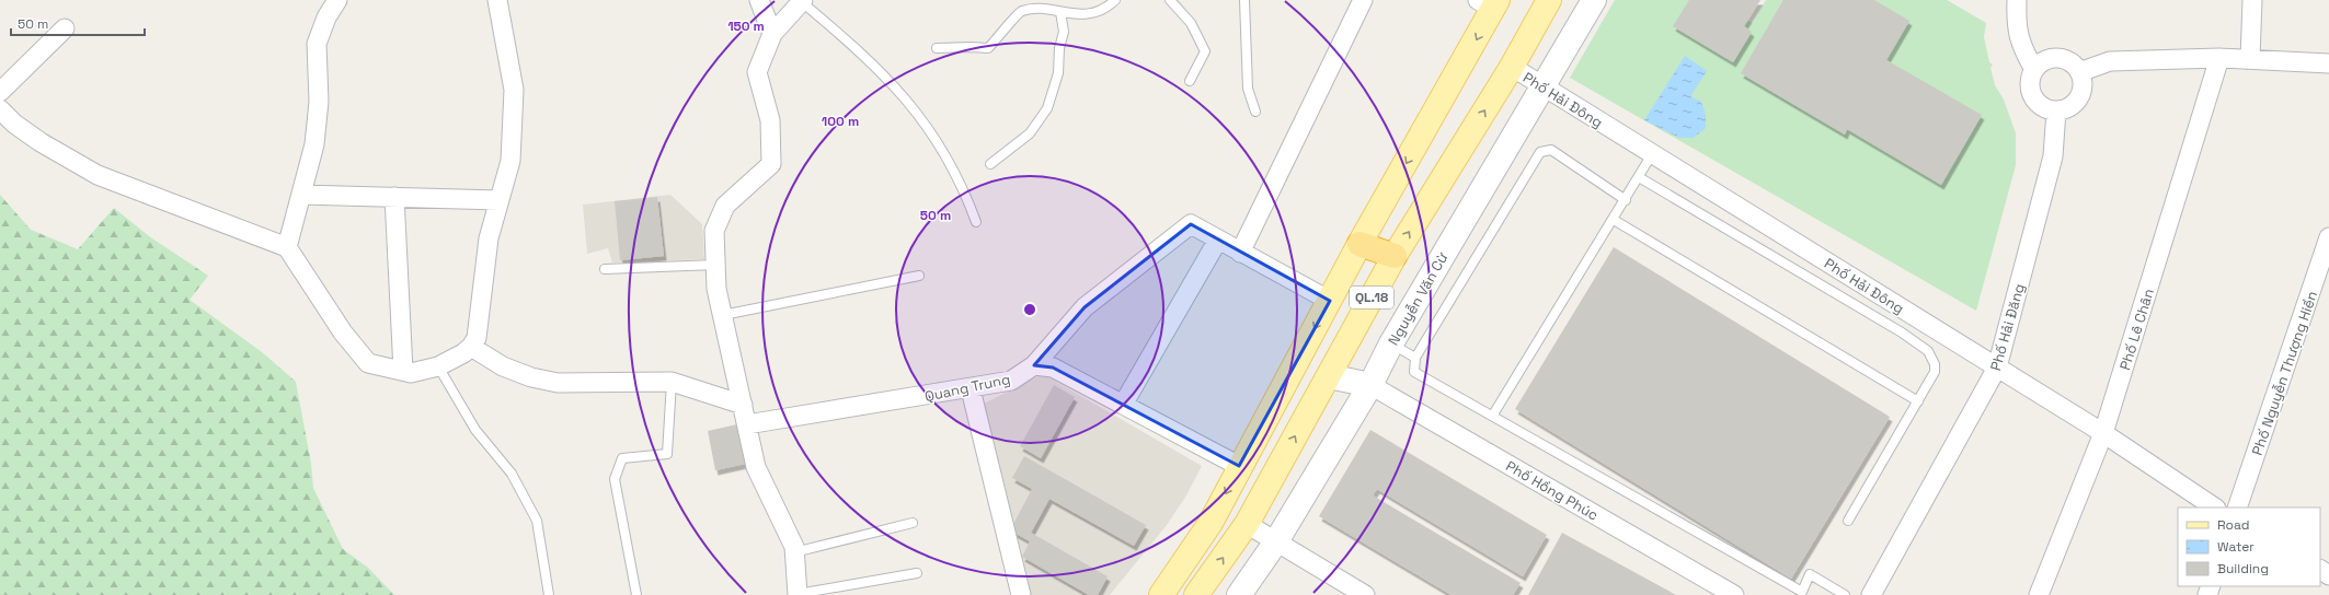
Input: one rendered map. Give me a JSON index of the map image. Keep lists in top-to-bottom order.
{
  "streets": {
    "main road": ["QL.18"],
    "street": [
      "Phố Hải Đông",
      "Nguyễn Văn Cừ",
      "Phố Hải Đăng",
      "Phố Lê Chân",
      "Phố Nguyễn Thượng Hiền",
      "Quang Trung",
      "Phố Hồng Phúc"
    ]
  },
  "crossings": [
    ["Phố Hải Đông", "QL.18"],
    ["Phố Hải Đông", "Nguyễn Văn Cừ"],
    ["Phố Hải Đông", "Phố Hải Đăng"],
    ["Phố Hải Đông", "Phố Lê Chân"],
    ["Nguyễn Văn Cừ", "Phố Hồng Phúc"]
  ],
  "legend": ["Road", "Water", "Building"],
  "scale_bar": "50 m",
  "rings": ["150 m", "100 m", "50 m"]
}
